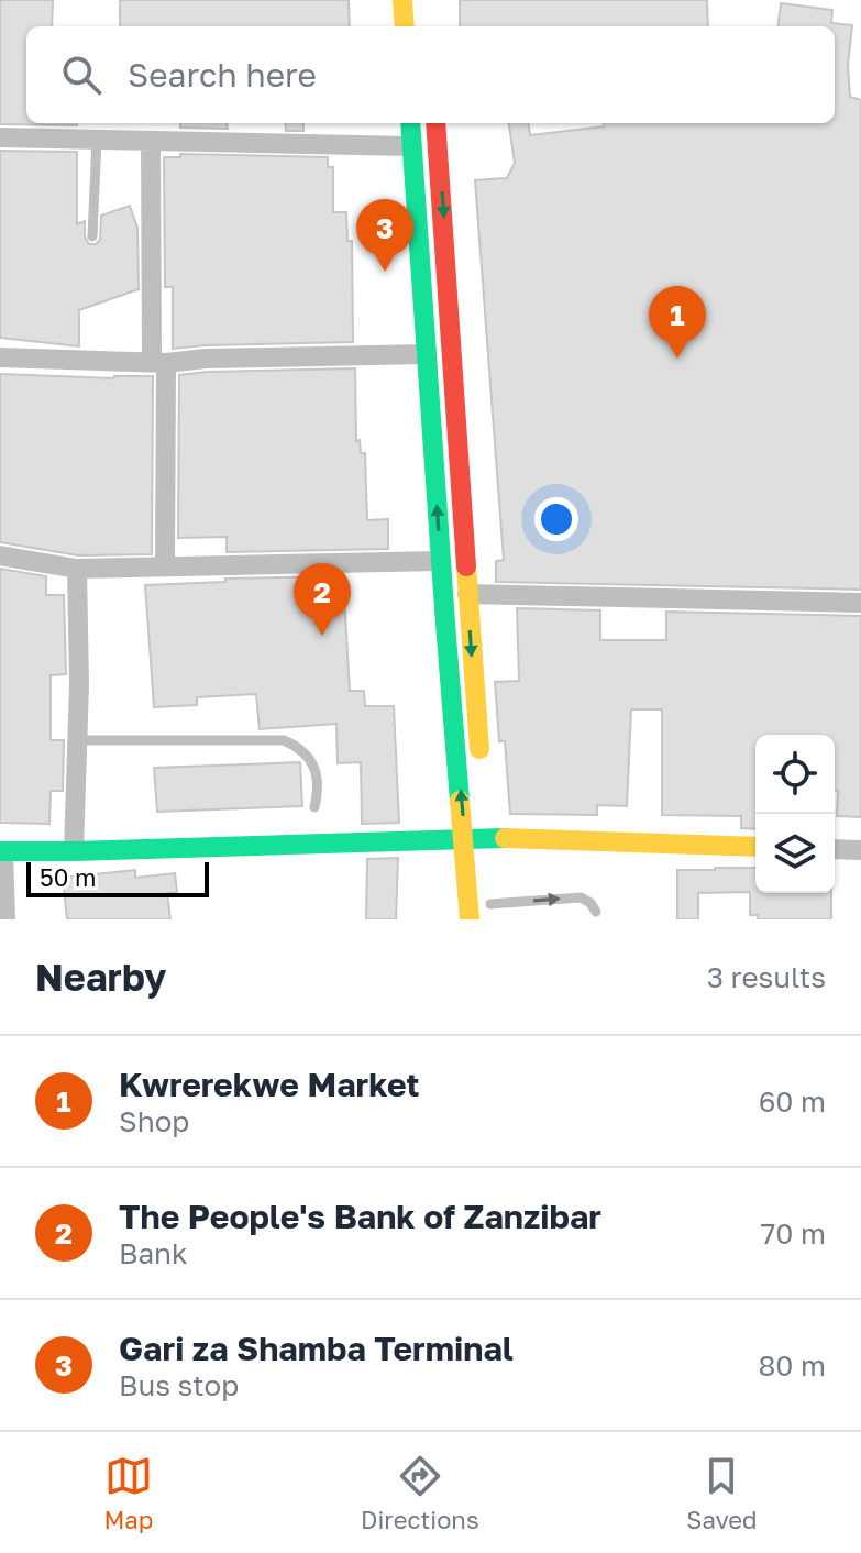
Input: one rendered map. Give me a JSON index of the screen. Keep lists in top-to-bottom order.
{
  "scale_bar": "50 m",
  "page": {
    "search": "Search here",
    "pins": ["3", "1", "2"],
    "scale": "50 m",
    "heading": ["Nearby", "3 results"],
    "list": [
      {
        "mark": "1",
        "name": "Kwrerekwe Market",
        "note": "Shop",
        "value": "60 m"
      },
      {
        "mark": "2",
        "name": "The People's Bank of Zanzibar",
        "note": "Bank",
        "value": "70 m"
      },
      {
        "mark": "3",
        "name": "Gari za Shamba Terminal",
        "note": "Bus stop",
        "value": "80 m"
      }
    ],
    "nav": ["Map", "Directions", "Saved"]
  }
}
